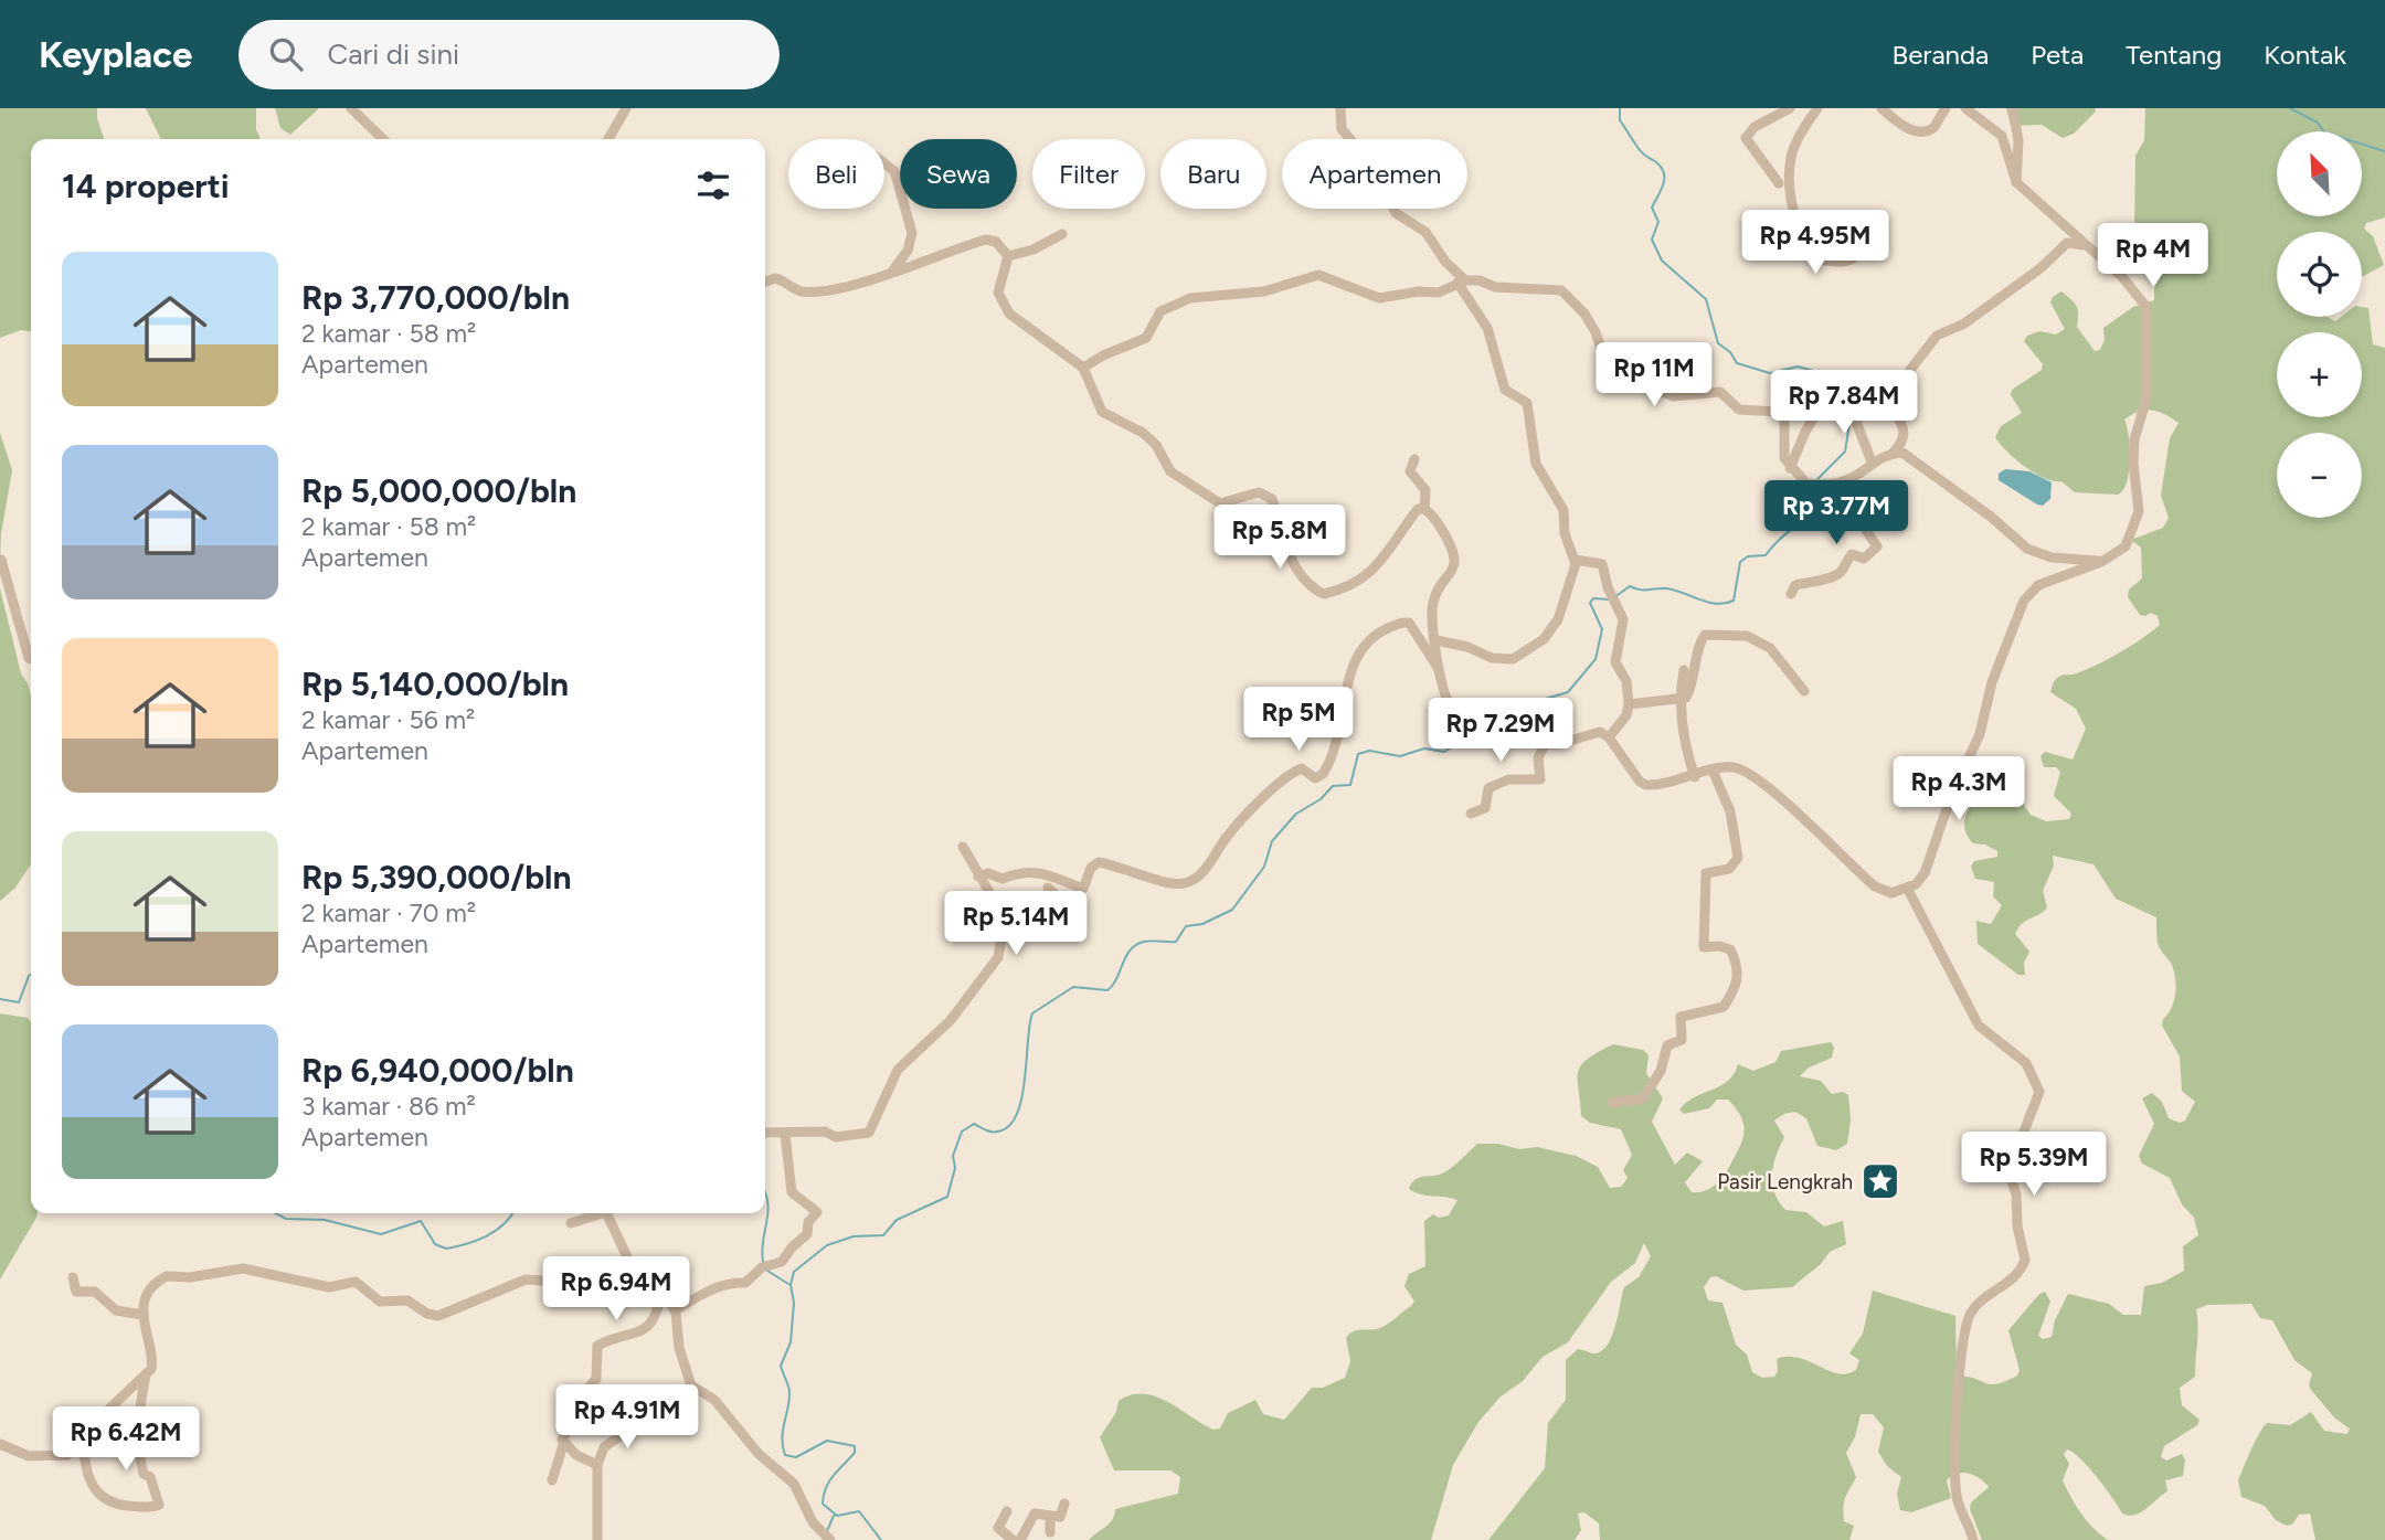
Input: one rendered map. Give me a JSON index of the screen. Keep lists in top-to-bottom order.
{
  "places": {
    "place": ["Pasir Lengkrah"]
  },
  "north": "top left",
  "page": {
    "header": "Keyplace",
    "search": "Cari di sini",
    "nav": [
      "Beranda",
      "Peta",
      "Tentang",
      "Kontak"
    ],
    "map_buttons": ["+", "−"],
    "chip": [
      "Beli",
      "Sewa",
      "Filter",
      "Baru",
      "Apartemen"
    ],
    "heading": "14 properti",
    "price": [
      "Rp 4.95M",
      "Rp 4M",
      "Rp 11M",
      "Rp 7.84M",
      "Rp 3.77M",
      "Rp 5.8M",
      "Rp 5M",
      "Rp 7.29M",
      "Rp 4.3M",
      "Rp 5.14M",
      "Rp 5.39M",
      "Rp 6.94M",
      "Rp 4.91M",
      "Rp 6.42M"
    ],
    "list": [
      {
        "name": "Rp 3,770,000/bln",
        "note": "2 kamar · 58 m² · Apartemen"
      },
      {
        "name": "Rp 5,000,000/bln",
        "note": "2 kamar · 58 m² · Apartemen"
      },
      {
        "name": "Rp 5,140,000/bln",
        "note": "2 kamar · 56 m² · Apartemen"
      },
      {
        "name": "Rp 5,390,000/bln",
        "note": "2 kamar · 70 m² · Apartemen"
      },
      {
        "name": "Rp 6,940,000/bln",
        "note": "3 kamar · 86 m² · Apartemen"
      }
    ]
  }
}
